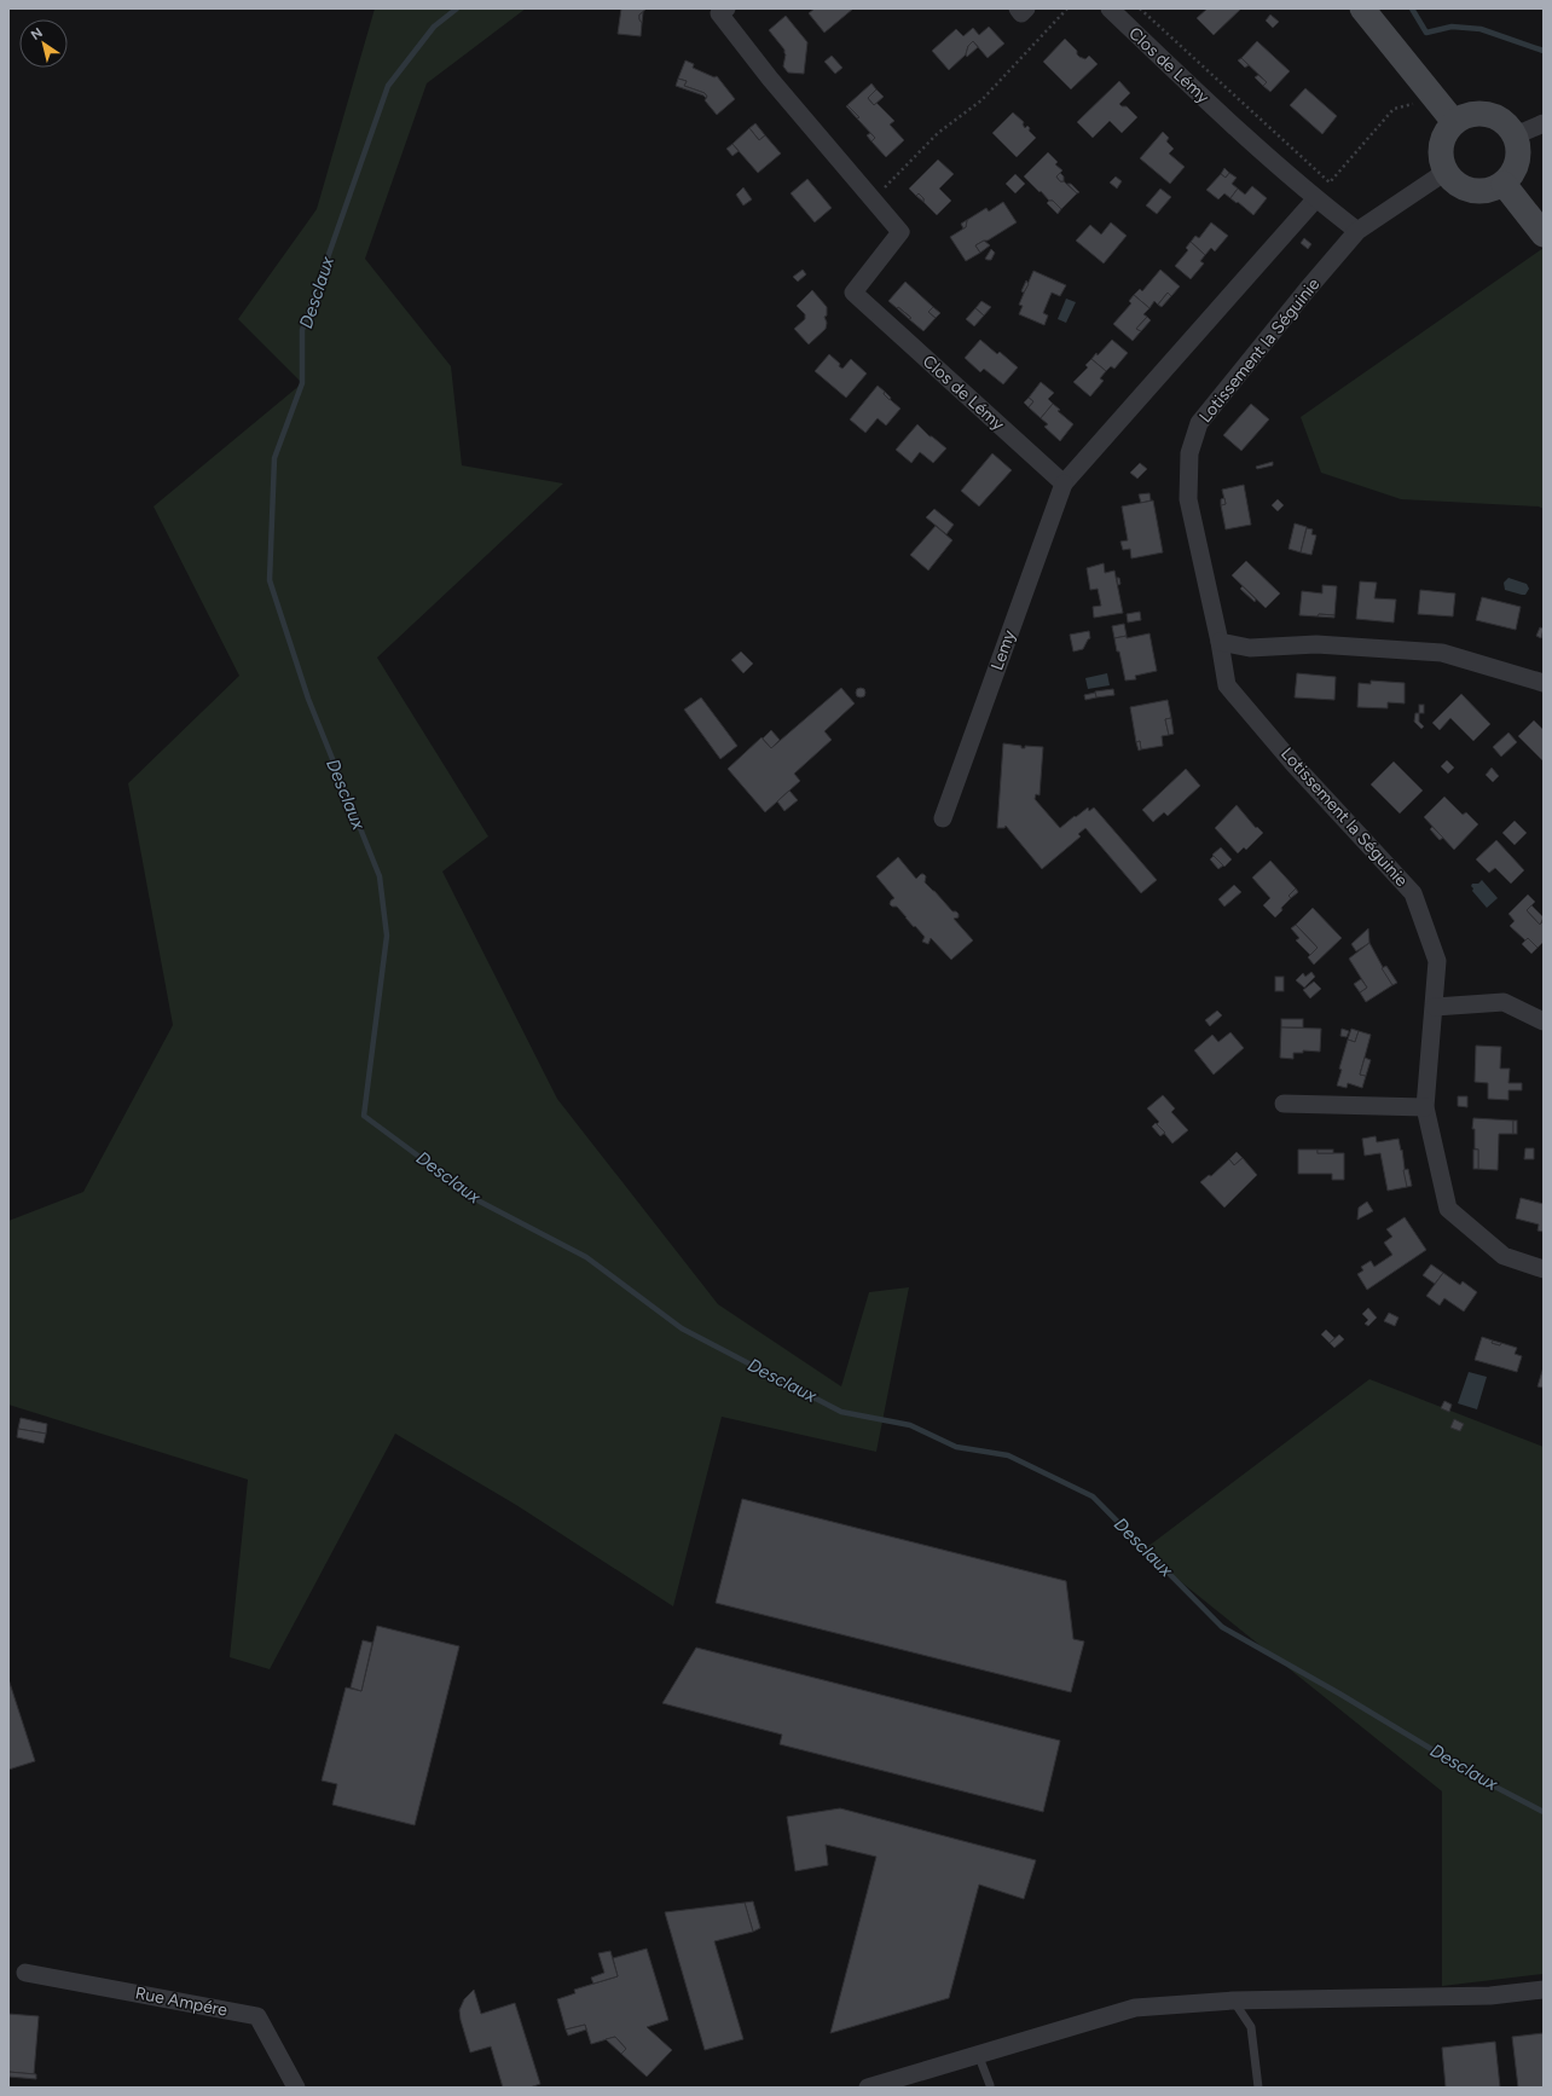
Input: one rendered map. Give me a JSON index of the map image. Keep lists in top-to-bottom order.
{
  "streets": {
    "street": [
      "Clos de Lémy",
      "Lotissement la Séguinie",
      "Lemy",
      "Rue Ampére"
    ]
  },
  "crossings": [
    ["Clos de Lémy", "Lotissement la Séguinie"],
    ["Clos de Lémy", "Lemy"]
  ],
  "water": ["Desclaux"],
  "north": "top left"
}
